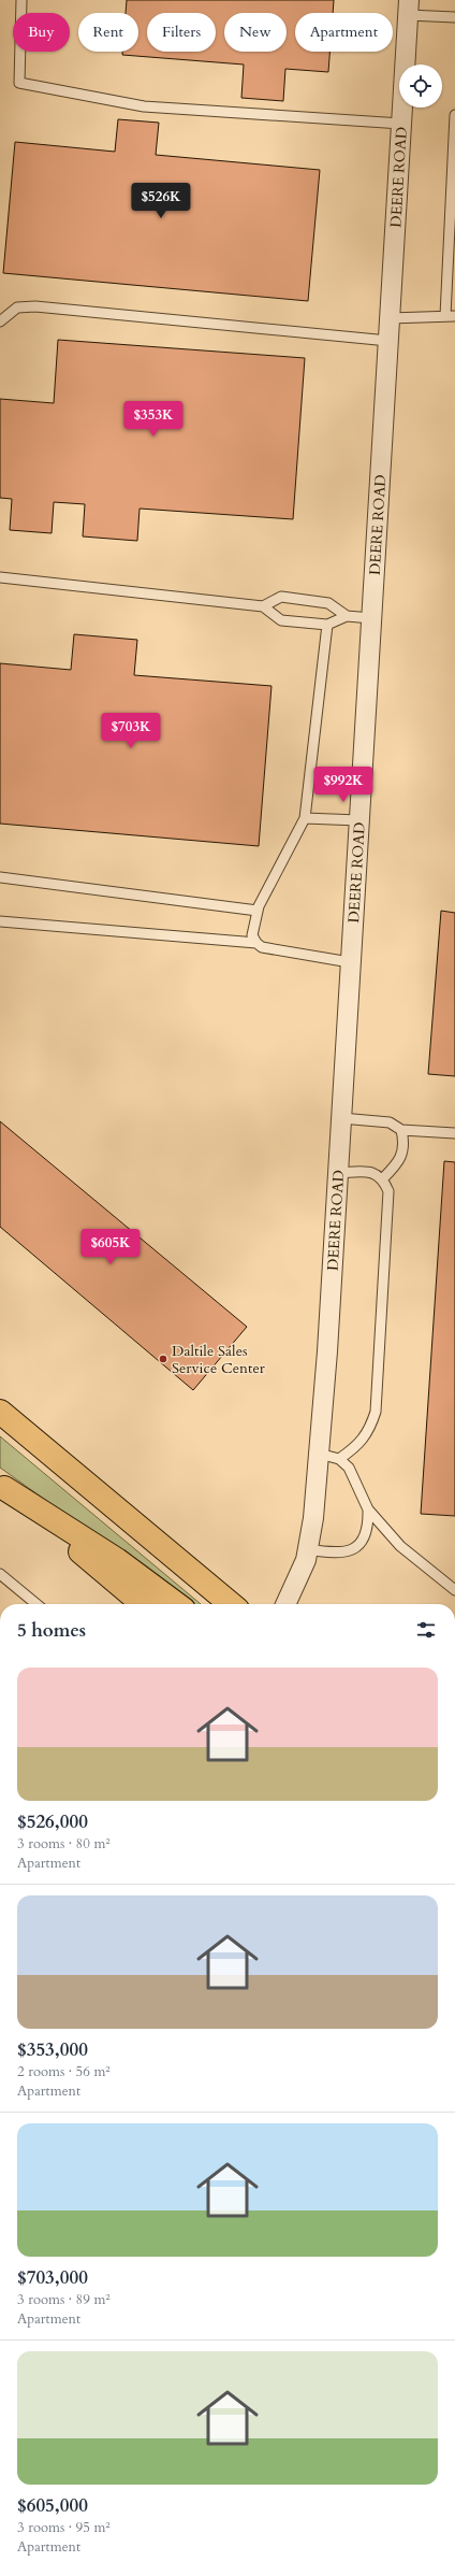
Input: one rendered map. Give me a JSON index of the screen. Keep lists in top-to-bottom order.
{
  "streets": {
    "street": ["DEERE ROAD"]
  },
  "places": ["Daltile Sales Service Center"],
  "page": {
    "chip": [
      "Buy",
      "Rent",
      "Filters",
      "New",
      "Apartment"
    ],
    "price": [
      "$526K",
      "$353K",
      "$703K",
      "$992K",
      "$605K"
    ],
    "heading": "5 homes",
    "list": [
      {
        "name": "$526,000",
        "note": "3 rooms · 80 m² · Apartment"
      },
      {
        "name": "$353,000",
        "note": "2 rooms · 56 m² · Apartment"
      },
      {
        "name": "$703,000",
        "note": "3 rooms · 89 m² · Apartment"
      },
      {
        "name": "$605,000",
        "note": "3 rooms · 95 m² · Apartment"
      }
    ]
  }
}
